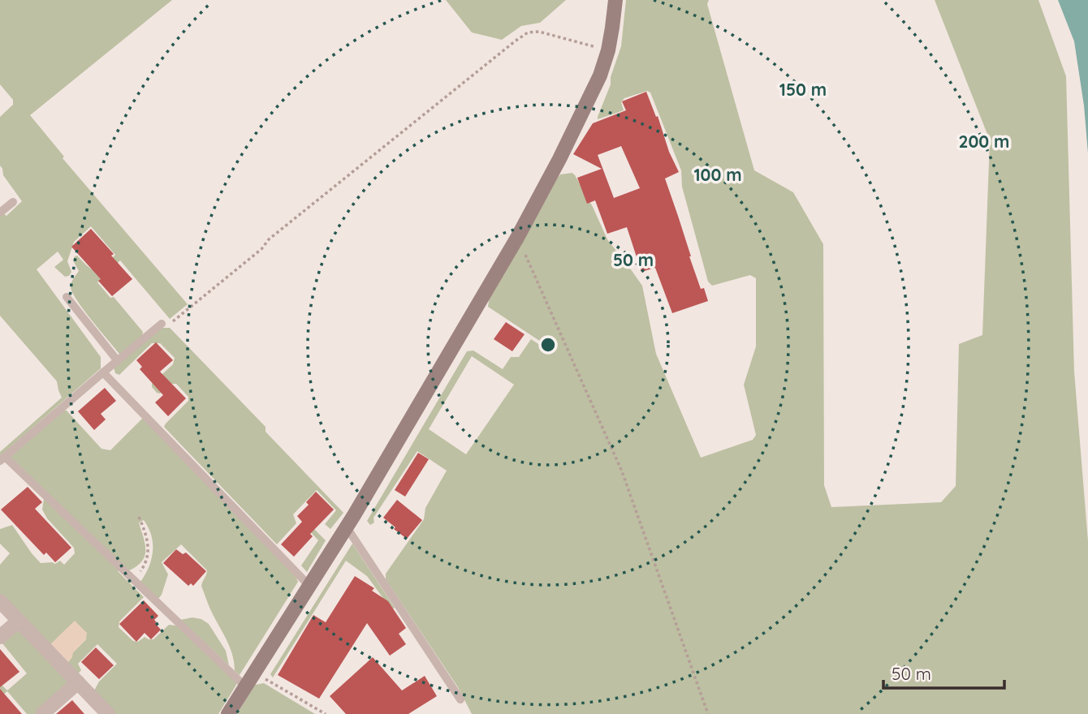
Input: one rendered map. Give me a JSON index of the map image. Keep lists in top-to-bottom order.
{
  "scale_bar": "50 m",
  "rings": [
    "150 m",
    "200 m",
    "100 m",
    "50 m"
  ]
}
